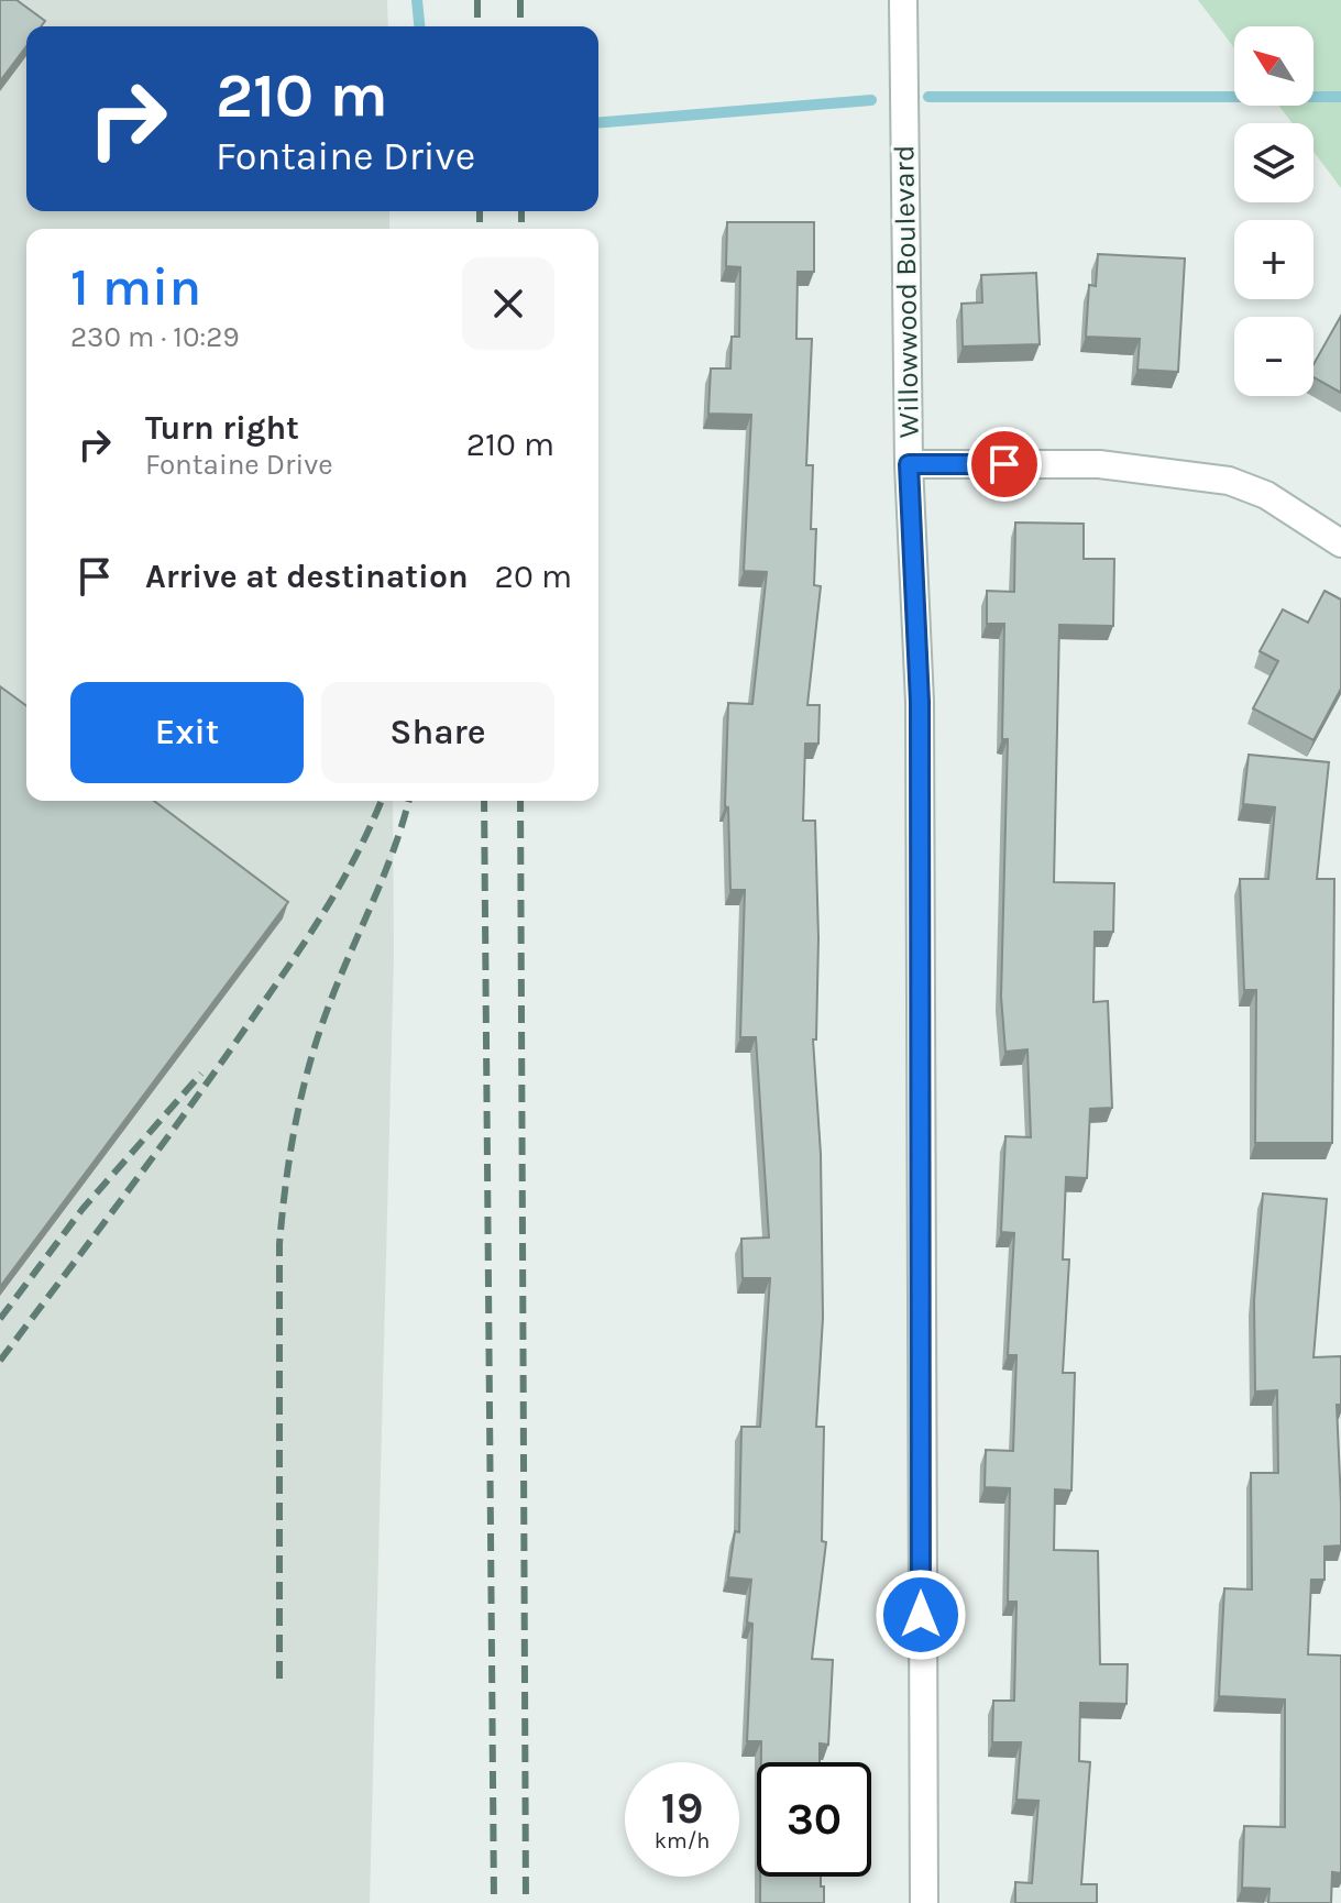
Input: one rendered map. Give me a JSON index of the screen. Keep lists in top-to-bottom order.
{
  "streets": {
    "street": ["Willowwood Boulevard"]
  },
  "north": "top left",
  "page": {
    "map_buttons": ["+", "−"],
    "turn": ["210 m", "Fontaine Drive"],
    "heading": ["1 min", "230 m · 10:29"],
    "list": [
      {
        "name": "Turn right",
        "note": "Fontaine Drive",
        "value": "210 m"
      },
      {
        "name": "Arrive at destination",
        "value": "20 m"
      }
    ],
    "buttons": ["Exit", "Share"],
    "speed": "19 km/h",
    "limit": "30"
  }
}
